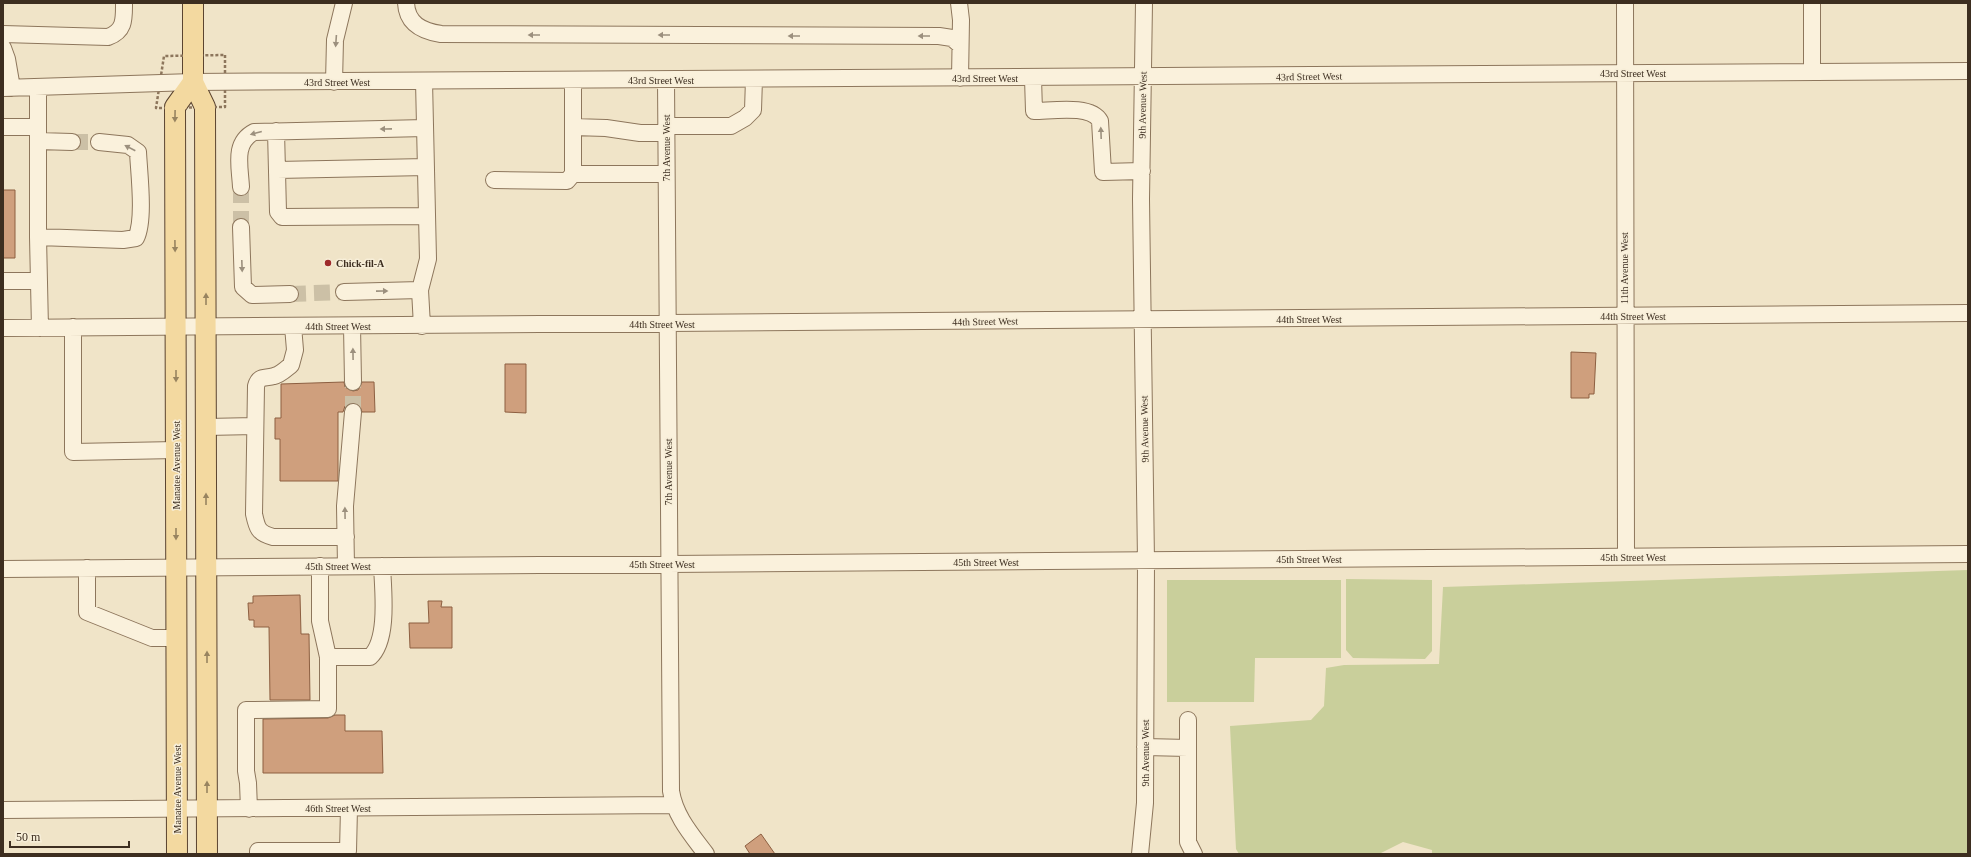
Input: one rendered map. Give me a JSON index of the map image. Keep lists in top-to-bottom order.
{
  "streets": {
    "main road": ["Manatee Avenue West"],
    "street": [
      "43rd Street West",
      "9th Avenue West",
      "7th Avenue West",
      "11th Avenue West",
      "44th Street West",
      "45th Street West",
      "46th Street West"
    ]
  },
  "crossings": [
    ["43rd Street West", "9th Avenue West"],
    ["43rd Street West", "7th Avenue West"],
    ["43rd Street West", "11th Avenue West"],
    ["43rd Street West", "Manatee Avenue West"],
    ["9th Avenue West", "44th Street West"],
    ["9th Avenue West", "45th Street West"],
    ["7th Avenue West", "44th Street West"],
    ["7th Avenue West", "45th Street West"],
    ["7th Avenue West", "46th Street West"],
    ["11th Avenue West", "44th Street West"],
    ["11th Avenue West", "45th Street West"],
    ["44th Street West", "Manatee Avenue West"],
    ["Manatee Avenue West", "45th Street West"],
    ["Manatee Avenue West", "46th Street West"]
  ],
  "places": ["Chick-fil-A"],
  "scale_bar": "50 m"
}
